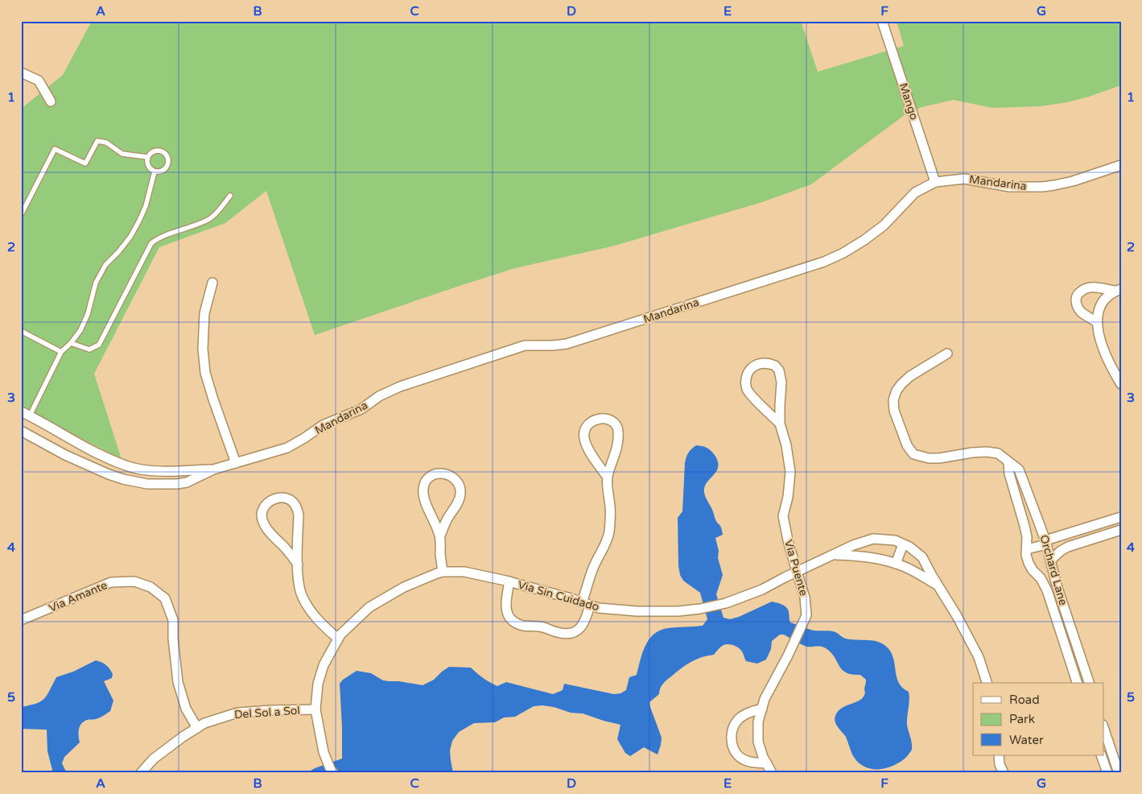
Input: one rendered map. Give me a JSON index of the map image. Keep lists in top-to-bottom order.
{
  "streets": {
    "street": [
      "Mango",
      "Mandarina",
      "Via Puente",
      "Orchard Lane",
      "Via Sin Cuidado",
      "Via Amante",
      "Del Sol a Sol"
    ]
  },
  "crossings": [
    ["Mango", "Mandarina"],
    ["Via Puente", "Via Sin Cuidado"],
    ["Via Amante", "Del Sol a Sol"]
  ],
  "legend": ["Road", "Park", "Water"],
  "grid": {
    "columns": [
      "A",
      "B",
      "C",
      "D",
      "E",
      "F",
      "G"
    ],
    "rows": [
      "1",
      "2",
      "3",
      "4",
      "5"
    ]
  }
}
